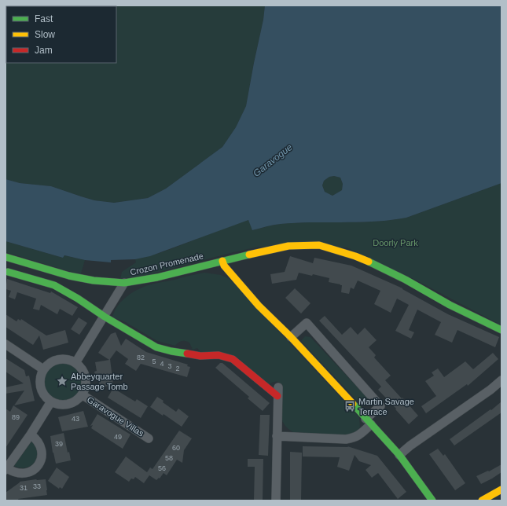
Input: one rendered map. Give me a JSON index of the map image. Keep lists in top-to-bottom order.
{
  "streets": {
    "street": ["Crozon Promenade", "Garavogue Villas"]
  },
  "water": ["Garavogue"],
  "parks": ["Doorly Park"],
  "places": {
    "place": ["Abbeyquarter Passage Tomb"],
    "bus stop": ["Martin Savage Terrace"]
  },
  "house_numbers": [
    "82",
    "5",
    "4",
    "3",
    "2",
    "89",
    "43",
    "49",
    "39",
    "60",
    "58",
    "56",
    "33",
    "31"
  ],
  "legend": ["Fast", "Slow", "Jam"]
}
